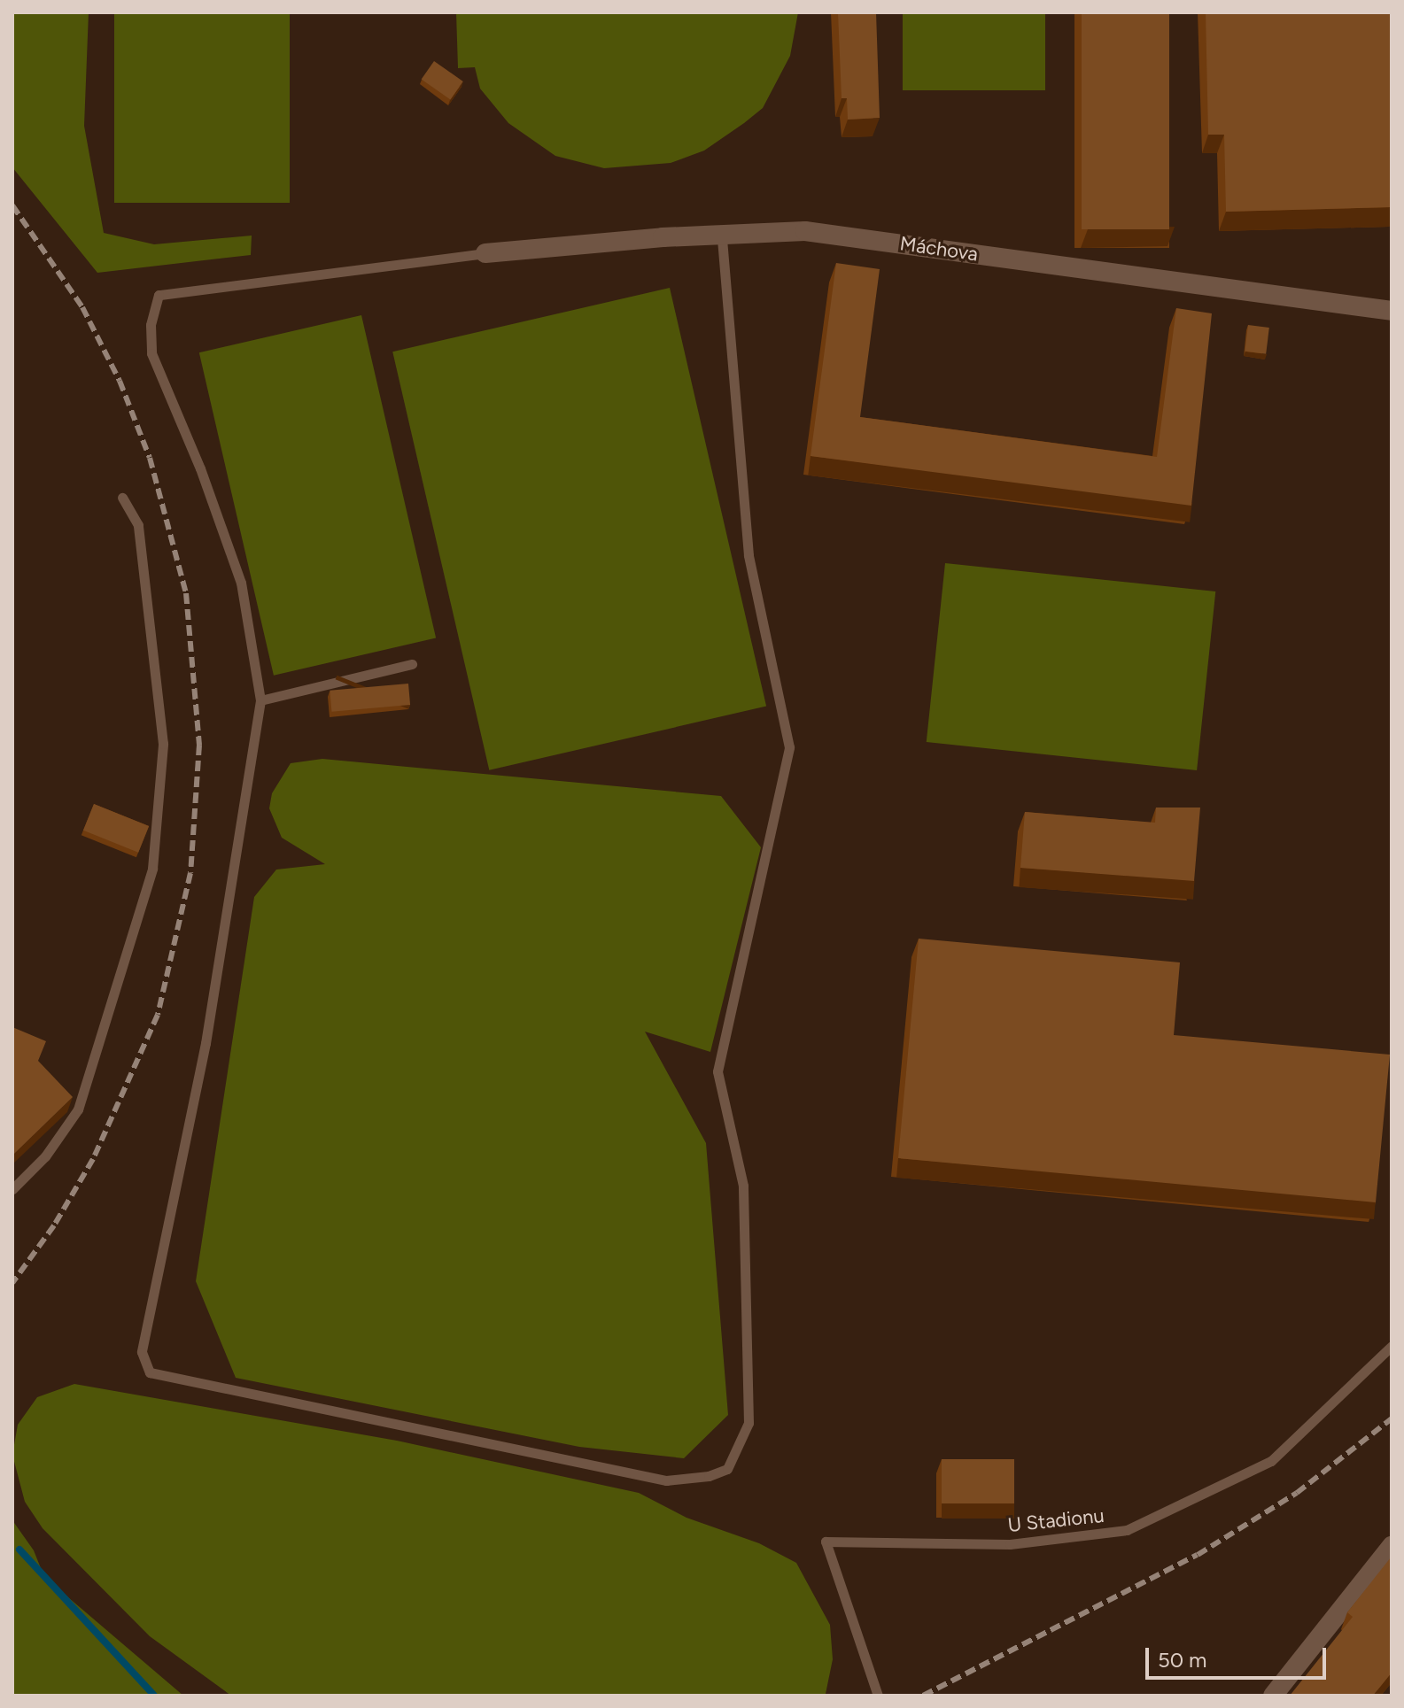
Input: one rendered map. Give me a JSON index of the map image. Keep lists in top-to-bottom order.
{
  "streets": {
    "street": ["Máchova"],
    "lane": ["U Stadionu"]
  },
  "scale_bar": "50 m"
}
